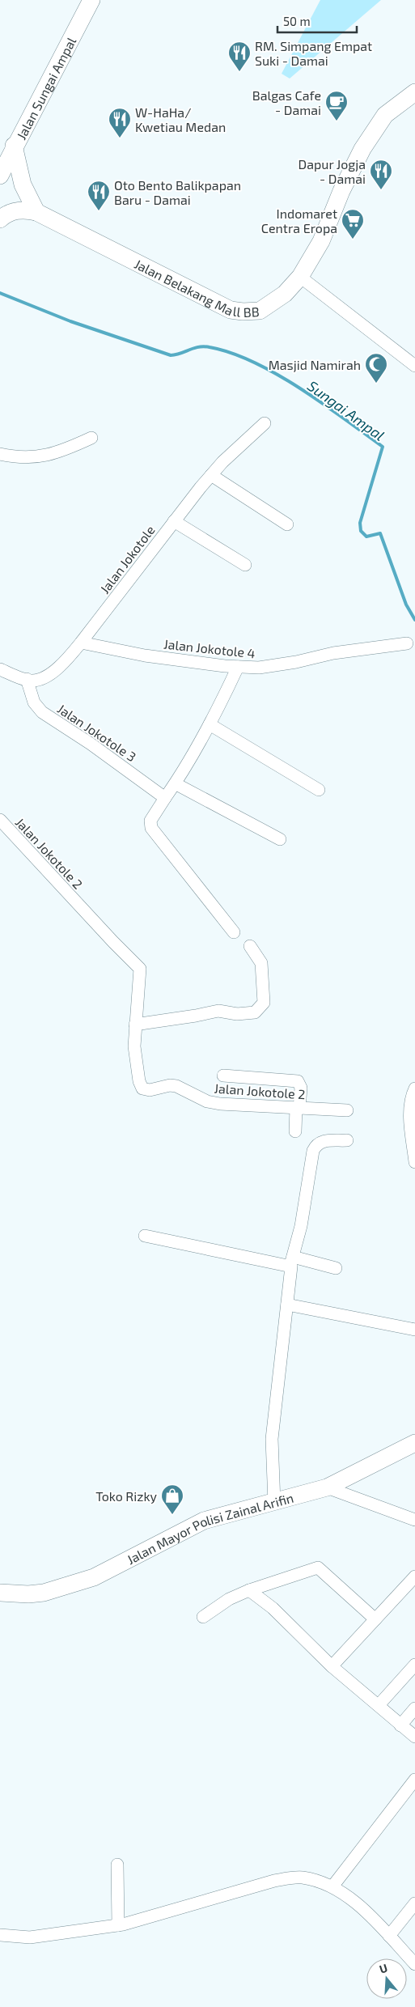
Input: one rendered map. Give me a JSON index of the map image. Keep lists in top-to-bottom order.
{
  "streets": {
    "main road": ["Jalan Sungai Ampal", "Jalan Belakang Mall BB", "Jalan Mayor Polisi Zainal Arifin"],
    "street": [
      "Jalan Jokotole",
      "Jalan Jokotole 4",
      "Jalan Jokotole 3",
      "Jalan Jokotole 2"
    ]
  },
  "crossings": [
    ["Jalan Jokotole", "Jalan Jokotole 4"],
    ["Jalan Jokotole", "Jalan Jokotole 3"]
  ],
  "water": ["Sungai Ampal"],
  "places": {
    "restaurant": [
      "RM. Simpang Empat Suki - Damai",
      "W-HaHa/ Kwetiau Medan",
      "Dapur Jogja - Damai",
      "Oto Bento Balikpapan Baru - Damai"
    ],
    "cafe": ["Balgas Cafe - Damai"],
    "supermarket": ["Indomaret Centra Eropa"],
    "mosque": ["Masjid Namirah"],
    "shop": ["Toko Rizky"]
  },
  "scale_bar": "50 m",
  "north": "top"
}
